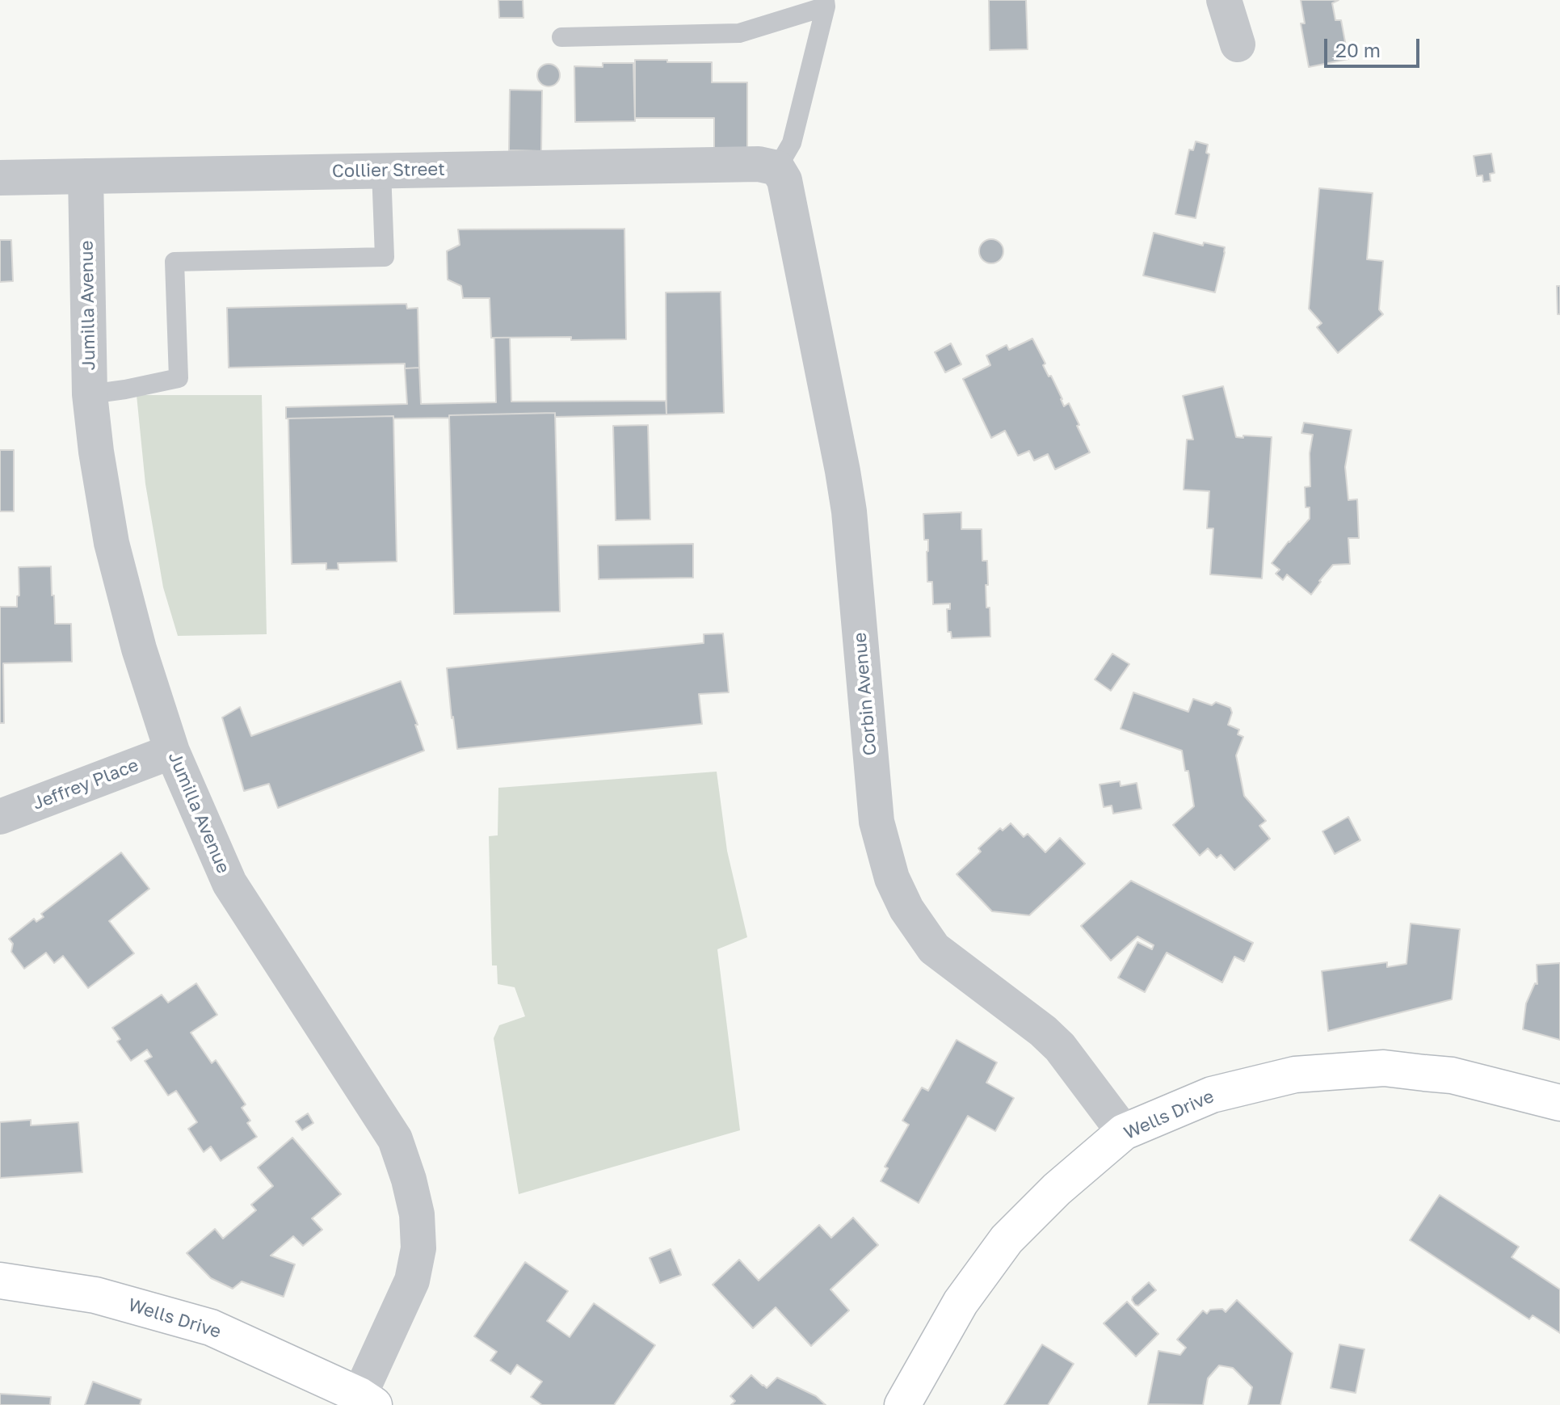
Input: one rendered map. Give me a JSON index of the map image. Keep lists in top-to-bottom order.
{
  "streets": {
    "main road": ["Wells Drive"],
    "street": [
      "Collier Street",
      "Jumilla Avenue",
      "Corbin Avenue",
      "Jeffrey Place"
    ]
  },
  "crossings": [
    ["Collier Street", "Jumilla Avenue"],
    ["Collier Street", "Corbin Avenue"],
    ["Jumilla Avenue", "Jeffrey Place"],
    ["Jumilla Avenue", "Wells Drive"],
    ["Corbin Avenue", "Wells Drive"]
  ],
  "scale_bar": "20 m"
}
